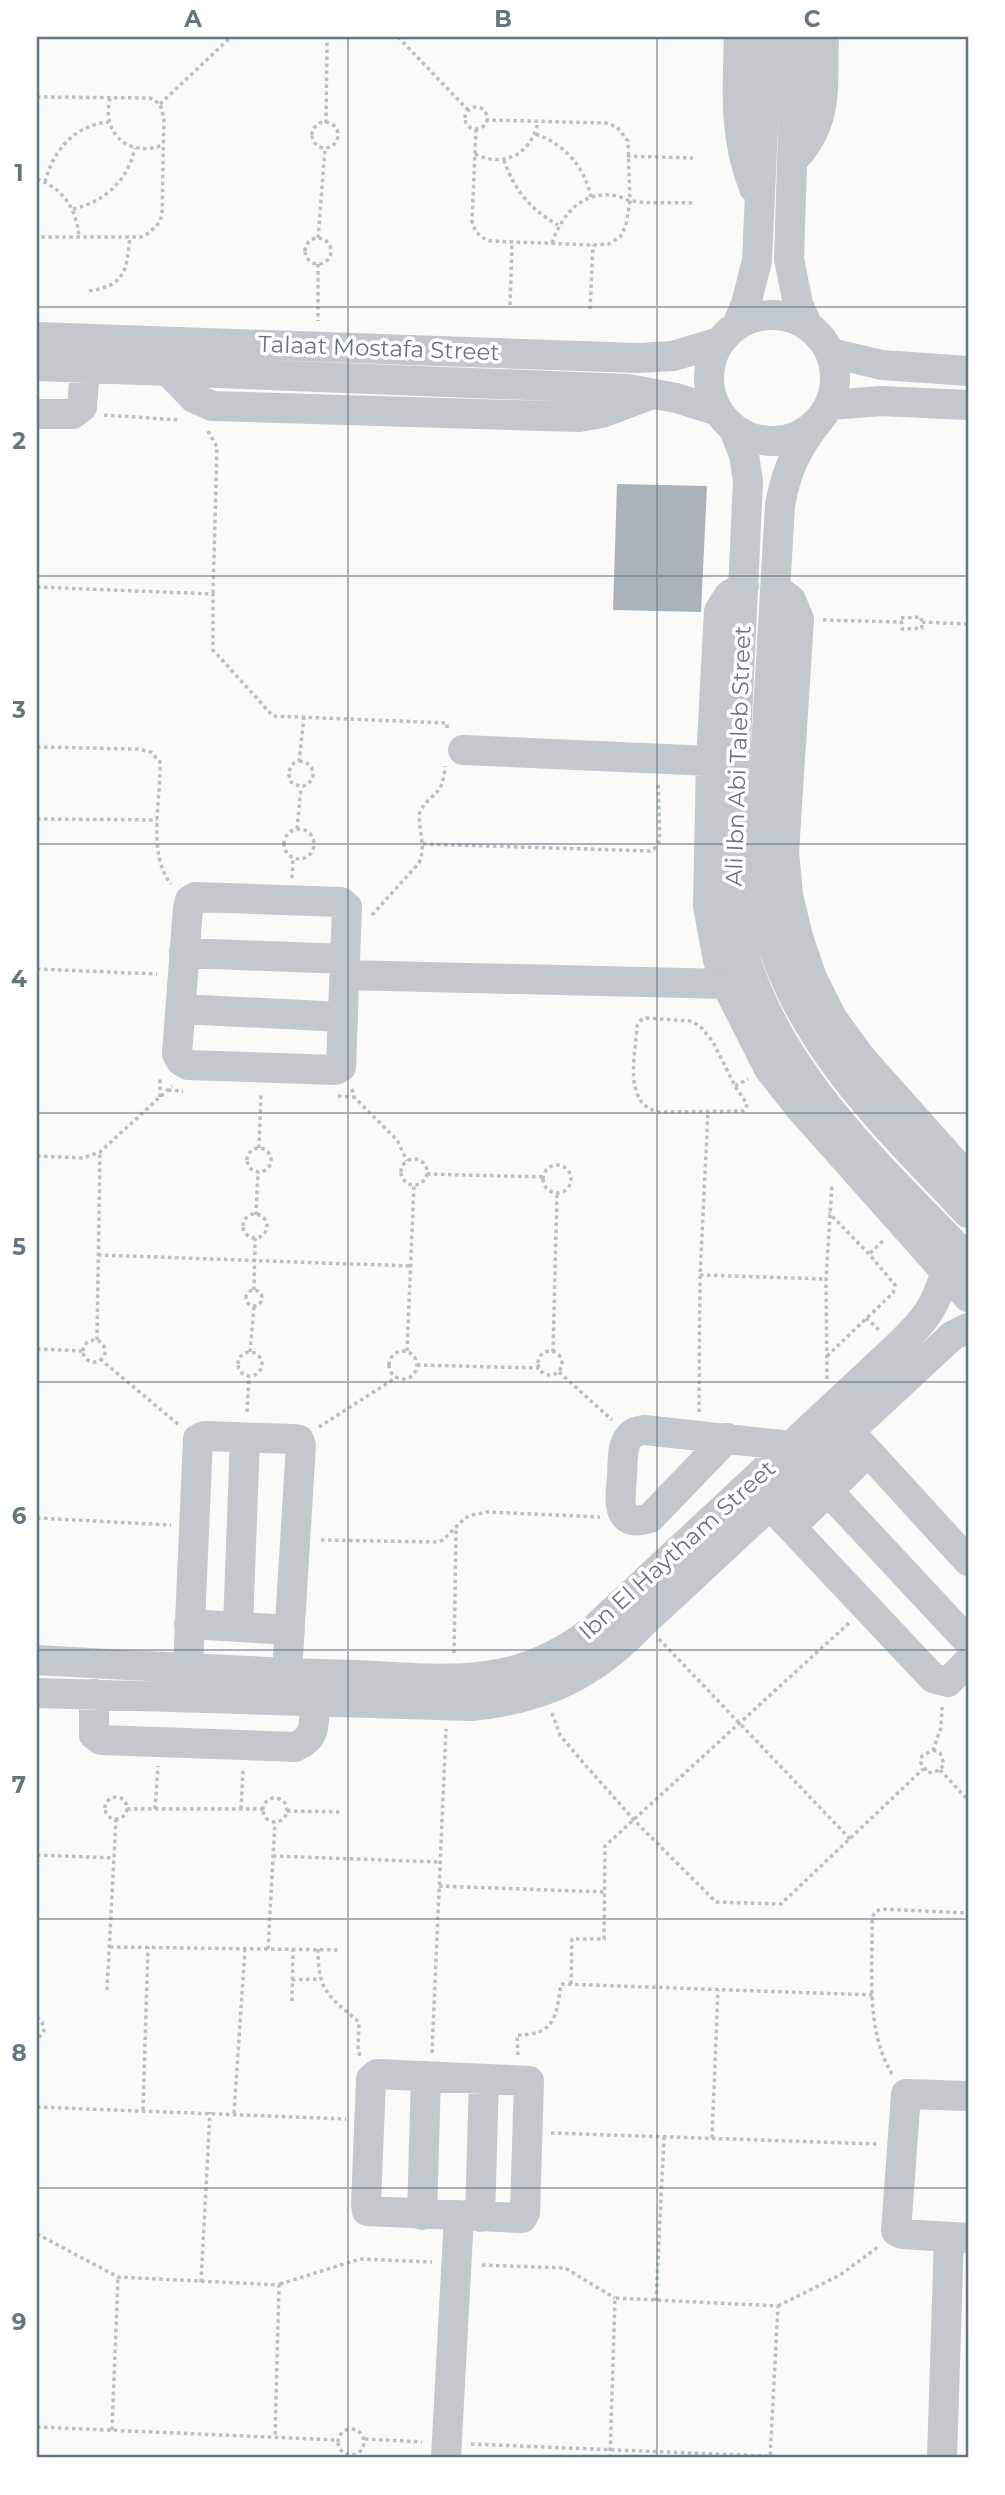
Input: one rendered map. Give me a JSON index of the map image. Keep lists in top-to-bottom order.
{
  "streets": {
    "street": ["Talaat Mostafa Street", "Ali Ibn Abi Taleb Street", "Ibn El Haytham Street"]
  },
  "crossings": [
    ["Talaat Mostafa Street", "Ali Ibn Abi Taleb Street"],
    ["Ali Ibn Abi Taleb Street", "Ibn El Haytham Street"]
  ],
  "grid": {
    "columns": ["A", "B", "C"],
    "rows": [
      "1",
      "2",
      "3",
      "4",
      "5",
      "6",
      "7",
      "8",
      "9"
    ]
  }
}
